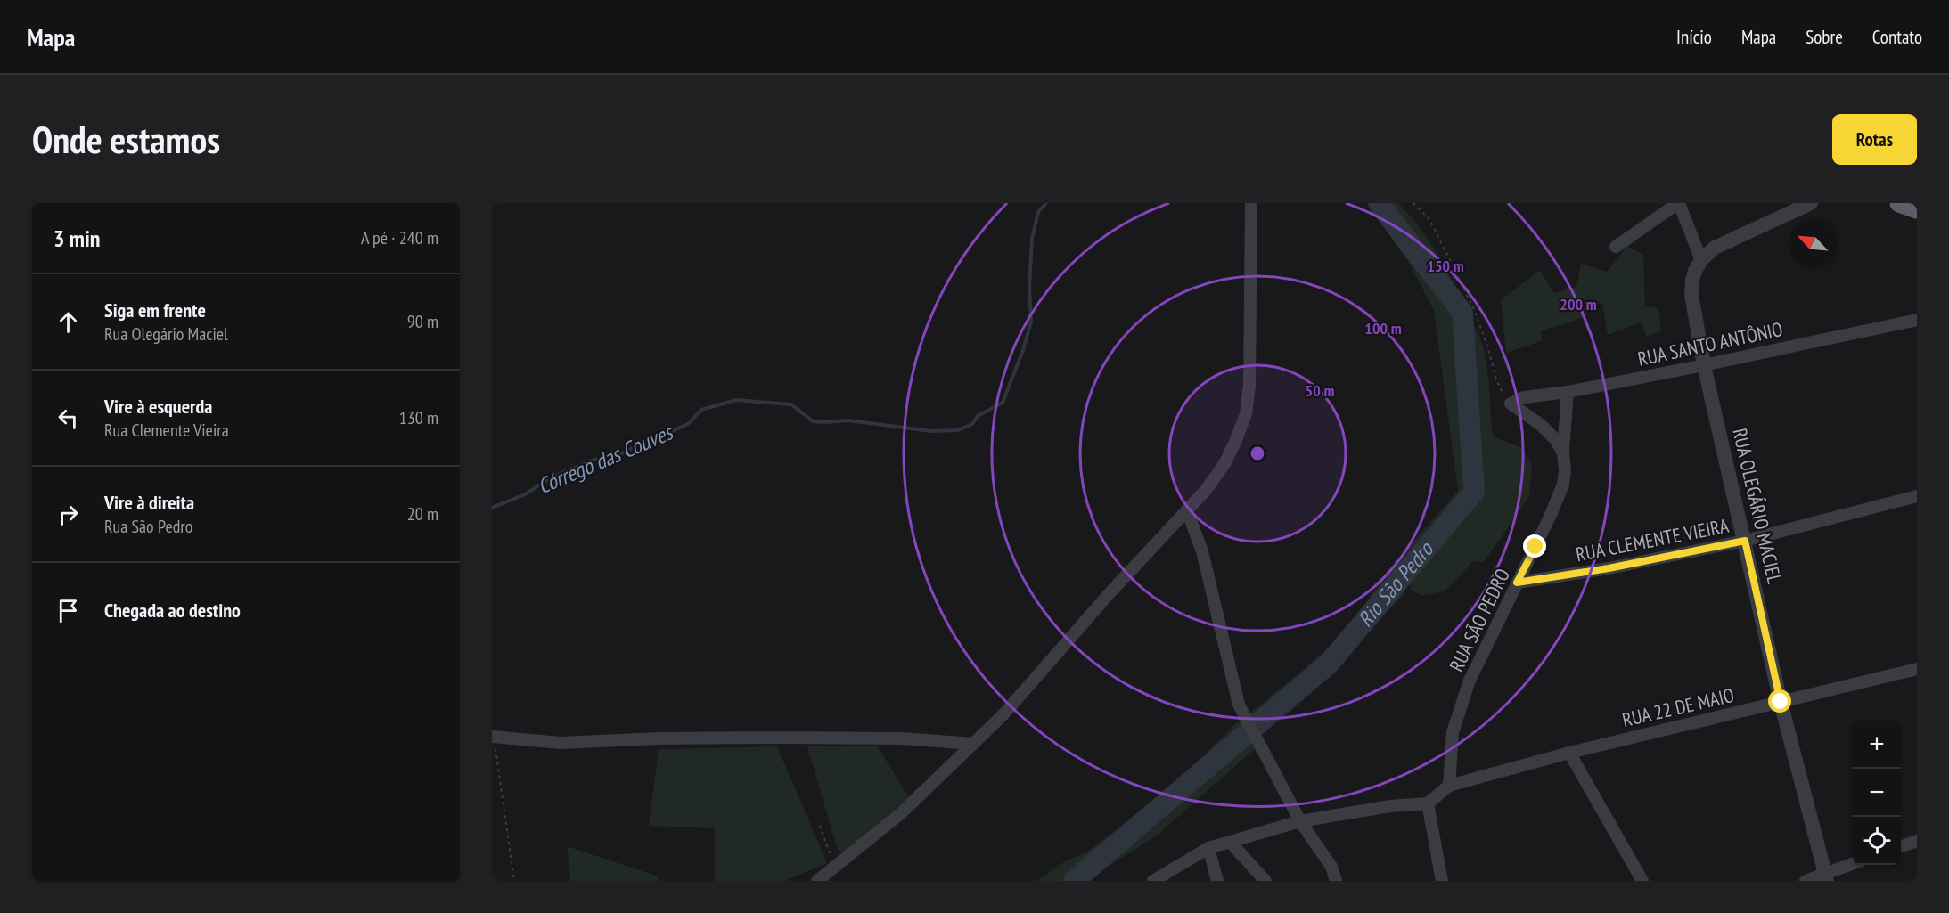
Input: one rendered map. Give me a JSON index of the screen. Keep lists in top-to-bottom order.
{
  "streets": {
    "street": [
      "RUA SANTO ANTÔNIO",
      "RUA OLEGÁRIO MACIEL",
      "RUA CLEMENTE VIEIRA",
      "RUA SÃO PEDRO",
      "RUA 22 DE MAIO"
    ]
  },
  "crossings": [
    ["RUA SANTO ANTÔNIO", "RUA OLEGÁRIO MACIEL"],
    ["RUA SANTO ANTÔNIO", "RUA SÃO PEDRO"],
    ["RUA OLEGÁRIO MACIEL", "RUA CLEMENTE VIEIRA"],
    ["RUA OLEGÁRIO MACIEL", "RUA 22 DE MAIO"],
    ["RUA CLEMENTE VIEIRA", "RUA SÃO PEDRO"],
    ["RUA SÃO PEDRO", "RUA 22 DE MAIO"]
  ],
  "water": ["Córrego das Couves", "Rio São Pedro"],
  "north": "top left",
  "page": {
    "header": "Mapa",
    "nav": [
      "Início",
      "Mapa",
      "Sobre",
      "Contato"
    ],
    "buttons": "Rotas",
    "title": "Onde estamos",
    "heading": ["3 min", "A pé · 240 m"],
    "list": [
      ["Siga em frente", "Rua Olegário Maciel", "90 m"],
      ["Vire à esquerda", "Rua Clemente Vieira", "130 m"],
      ["Vire à direita", "Rua São Pedro", "20 m"],
      "Chegada ao destino"
    ],
    "map_buttons": ["+", "−"]
  },
  "rings": [
    "150 m",
    "200 m",
    "100 m",
    "50 m"
  ]
}
